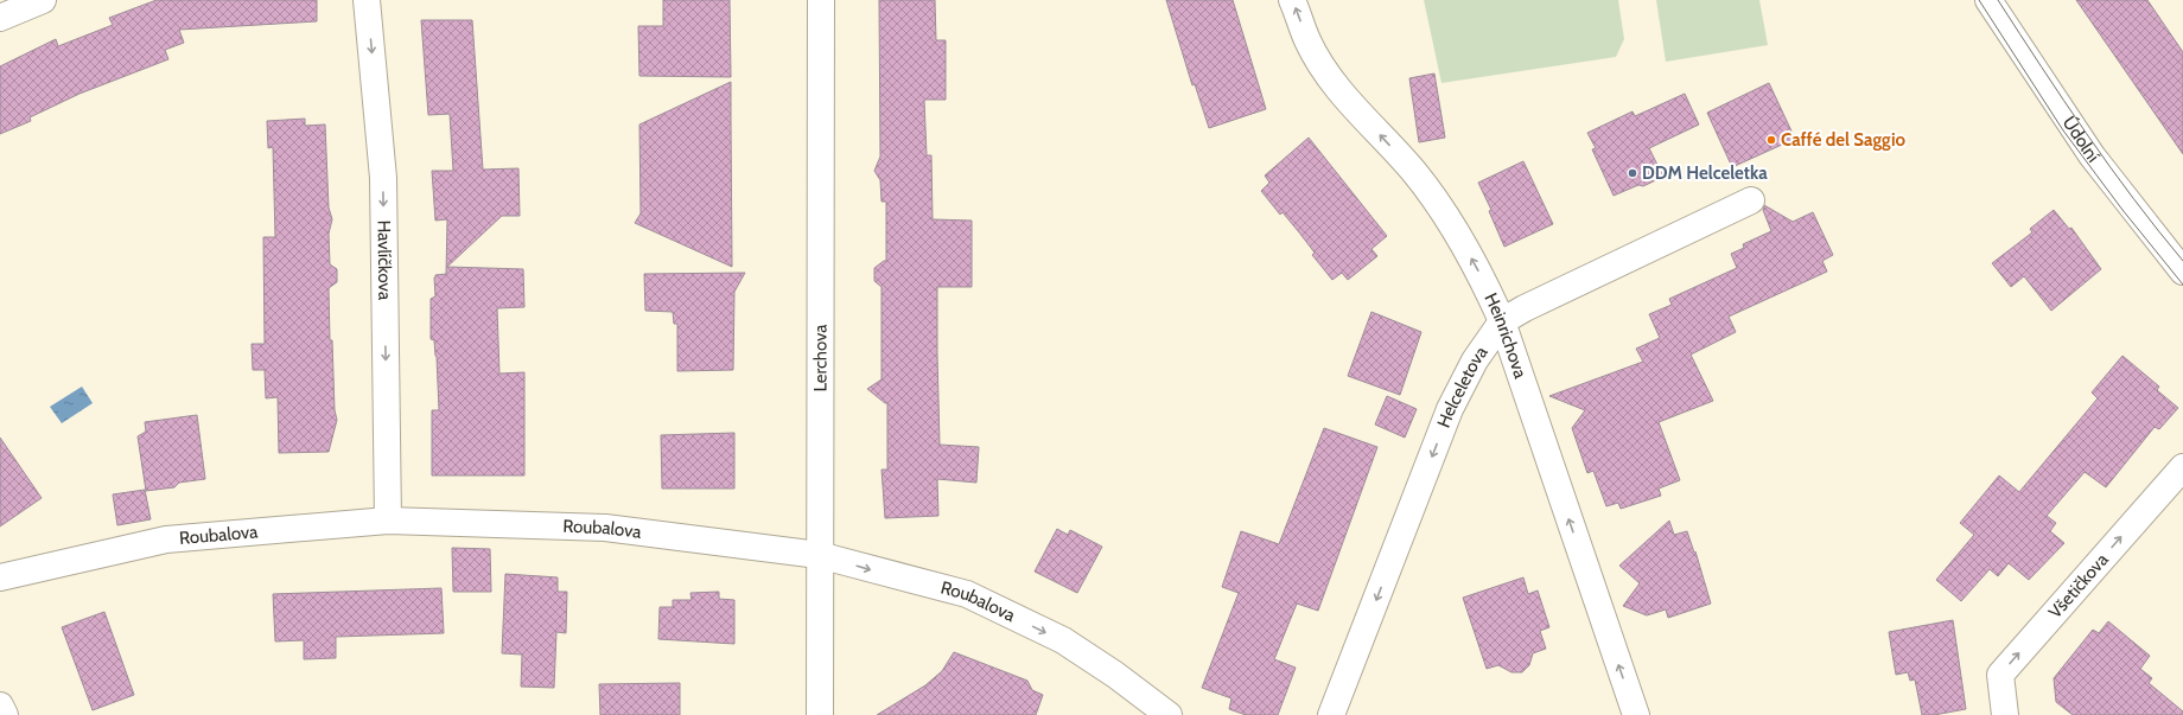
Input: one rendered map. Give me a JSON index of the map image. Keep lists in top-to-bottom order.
{
  "streets": {
    "street": [
      "Údolní",
      "Havlíčkova",
      "Heinrichova",
      "Lerchova",
      "Helceletova",
      "Roubalova",
      "Všetičkova"
    ]
  },
  "crossings": [
    ["Havlíčkova", "Roubalova"],
    ["Heinrichova", "Helceletova"],
    ["Lerchova", "Roubalova"]
  ],
  "one_way": [
    "Havlíčkova",
    "Heinrichova",
    "Helceletova",
    "Všetičkova"
  ],
  "places": ["Caffé del Saggio", "DDM Helceletka"]
}
